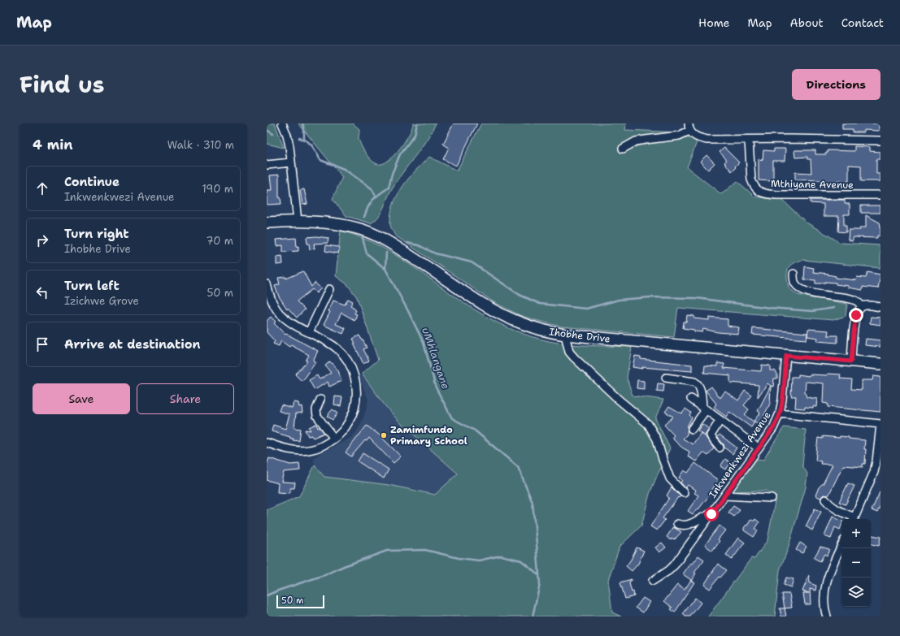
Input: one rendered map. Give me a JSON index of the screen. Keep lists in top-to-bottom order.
{
  "streets": {
    "street": ["Mthiyane Avenue", "Ihobhe Drive", "Inkwenkwezi Avenue"]
  },
  "crossings": [
    ["Ihobhe Drive", "Inkwenkwezi Avenue"]
  ],
  "water": ["uMhlangane"],
  "places": ["Zamimfundo Primary School"],
  "scale_bar": "50 m",
  "page": {
    "header": "Map",
    "nav": [
      "Home",
      "Map",
      "About",
      "Contact"
    ],
    "title": "Find us",
    "buttons": [
      "Directions",
      ["Save", "Share"]
    ],
    "heading": ["4 min", "Walk · 310 m"],
    "list": [
      ["Continue", "Inkwenkwezi Avenue", "190 m"],
      ["Turn right", "Ihobhe Drive", "70 m"],
      ["Turn left", "Izichwe Grove", "50 m"],
      "Arrive at destination"
    ],
    "map_buttons": ["+", "−"],
    "scale": "50 m"
  }
}
